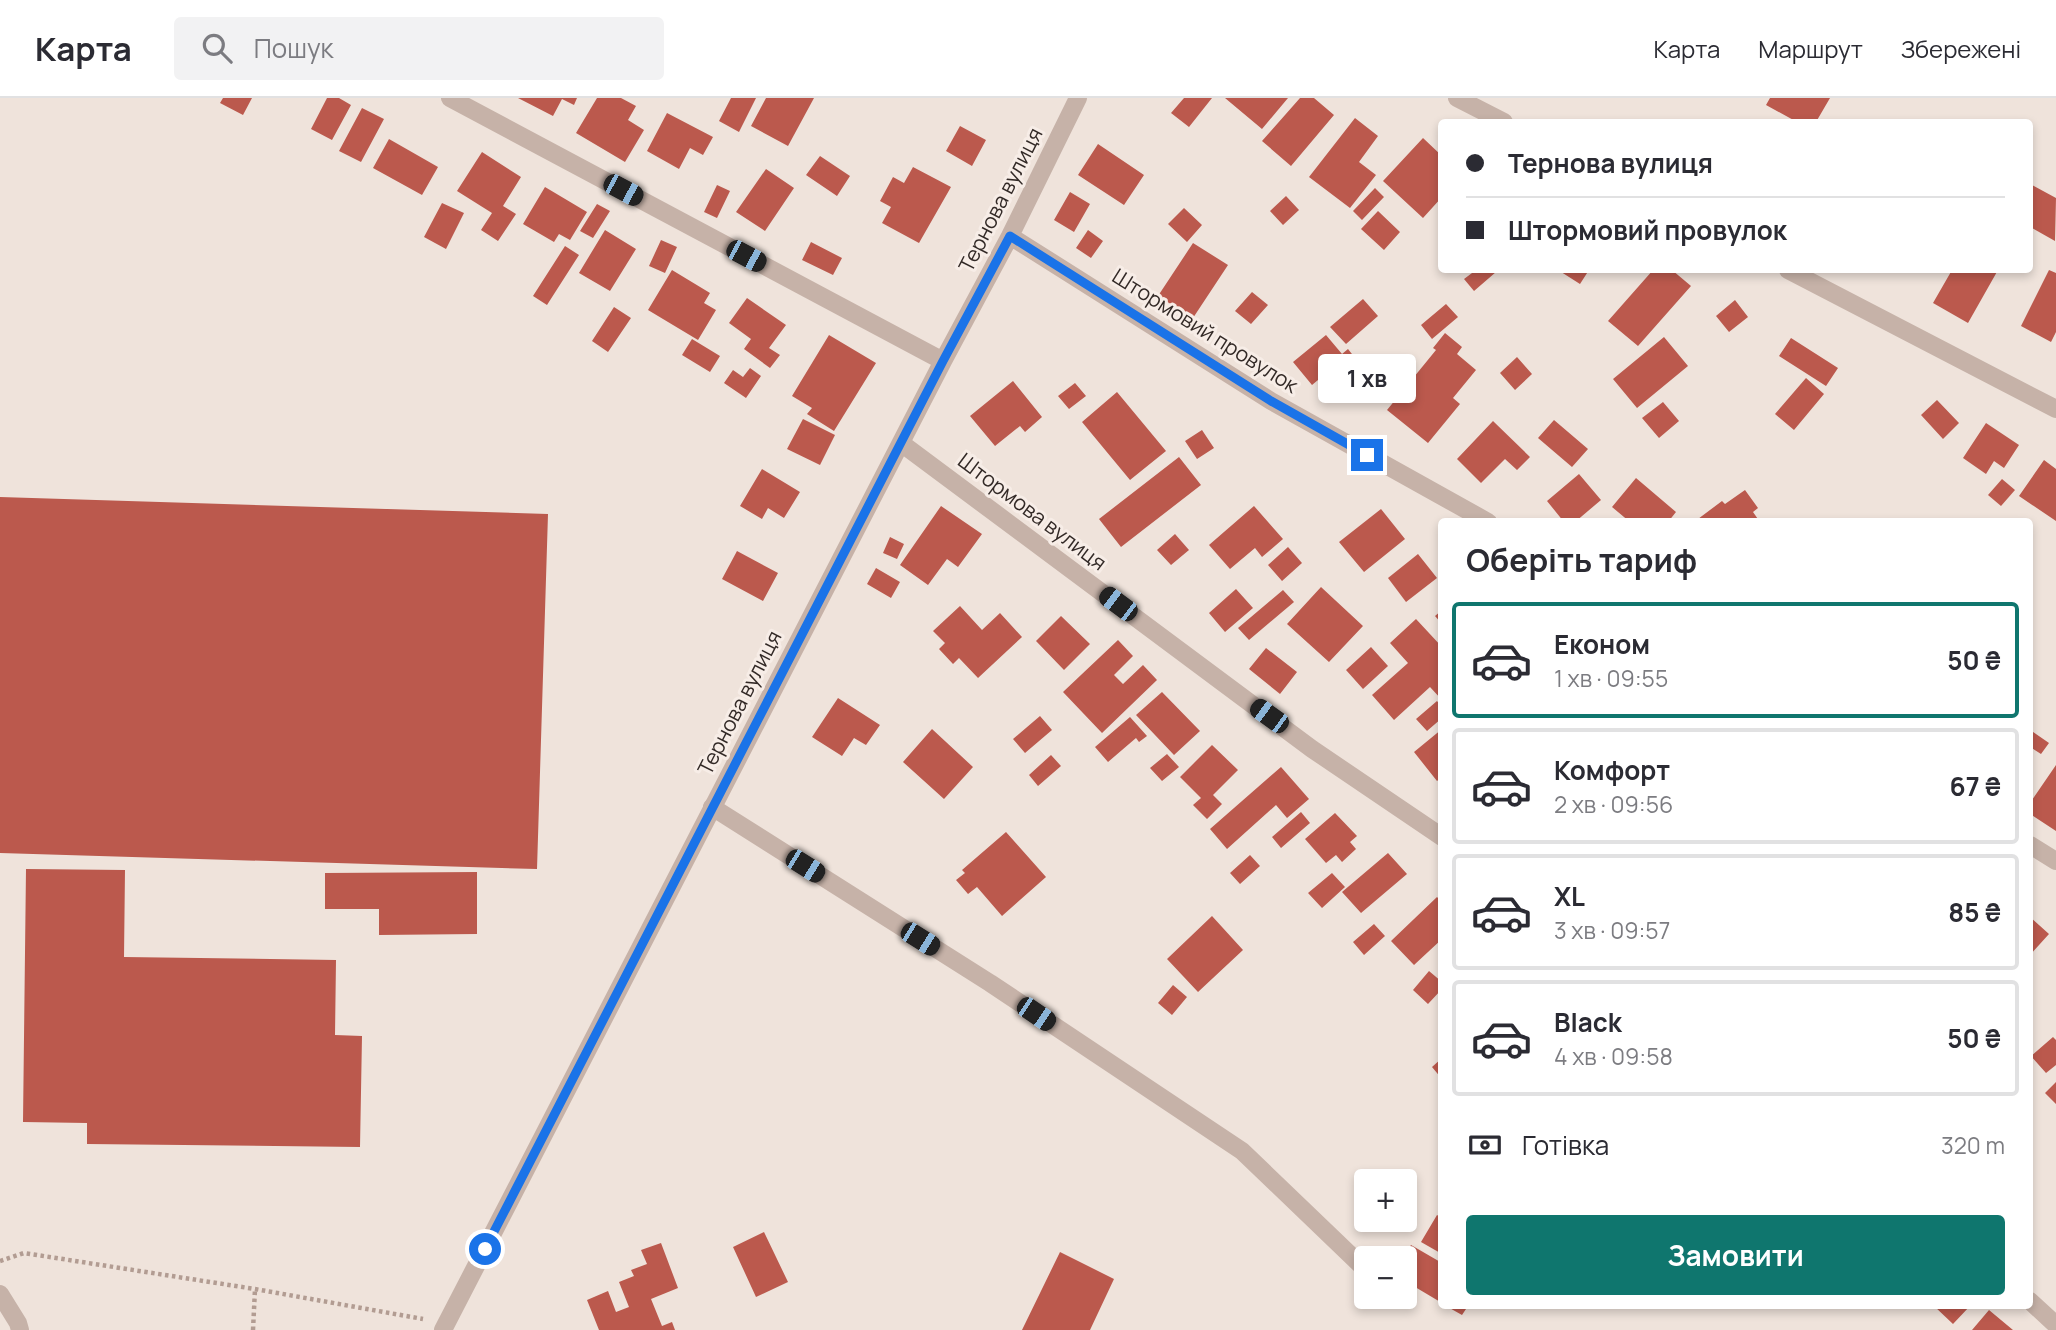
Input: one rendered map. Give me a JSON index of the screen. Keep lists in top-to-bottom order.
{
  "streets": {
    "street": ["Тернова вулиця", "Штормовий провулок", "Штормова вулиця"]
  },
  "crossings": [
    ["Тернова вулиця", "Штормовий провулок"],
    ["Тернова вулиця", "Штормова вулиця"]
  ],
  "page": {
    "header": "Карта",
    "search": "Пошук",
    "nav": ["Карта", "Маршрут", "Збережені"],
    "banner": ["Тернова вулиця", "Штормовий провулок"],
    "bubble": "1 хв",
    "heading": "Оберіть тариф",
    "list": [
      {
        "name": "Економ",
        "note": "1 хв · 09:55",
        "value": "50 ₴"
      },
      {
        "name": "Комфорт",
        "note": "2 хв · 09:56",
        "value": "67 ₴"
      },
      {
        "name": "XL",
        "note": "3 хв · 09:57",
        "value": "85 ₴"
      },
      {
        "name": "Black",
        "note": "4 хв · 09:58",
        "value": "50 ₴"
      }
    ],
    "pay": ["Готівка", "320 m"],
    "map_buttons": ["+", "−"],
    "buttons": "Замовити"
  }
}
